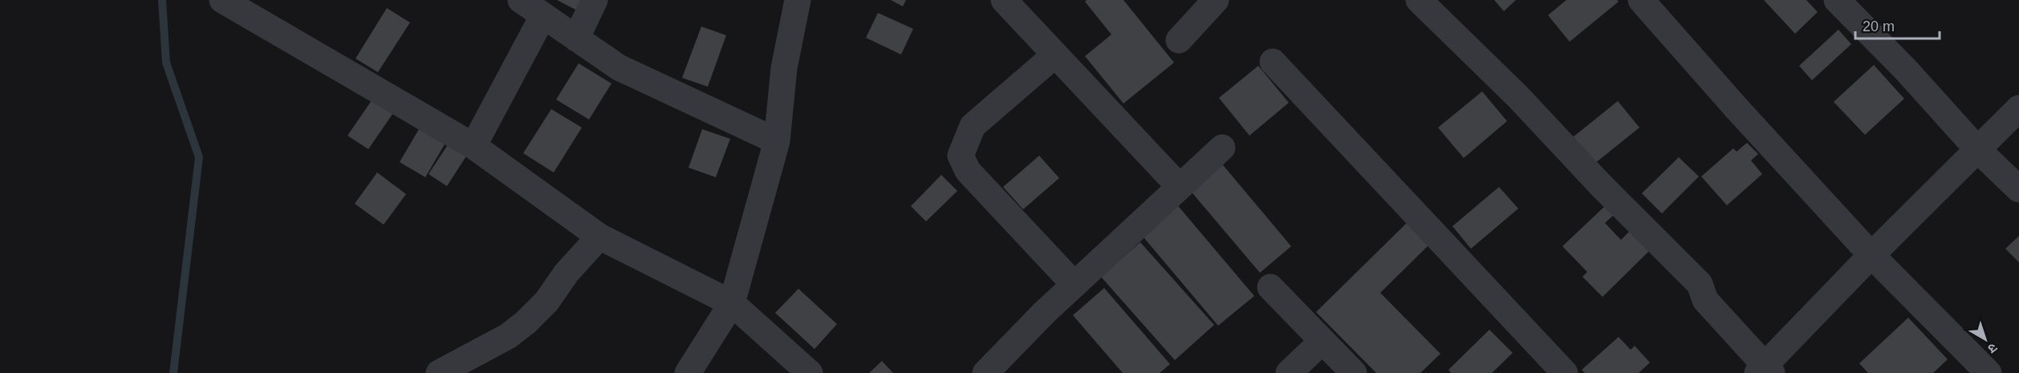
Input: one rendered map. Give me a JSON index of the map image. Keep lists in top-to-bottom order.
{
  "scale_bar": "20 m",
  "north": "bottom right"
}
